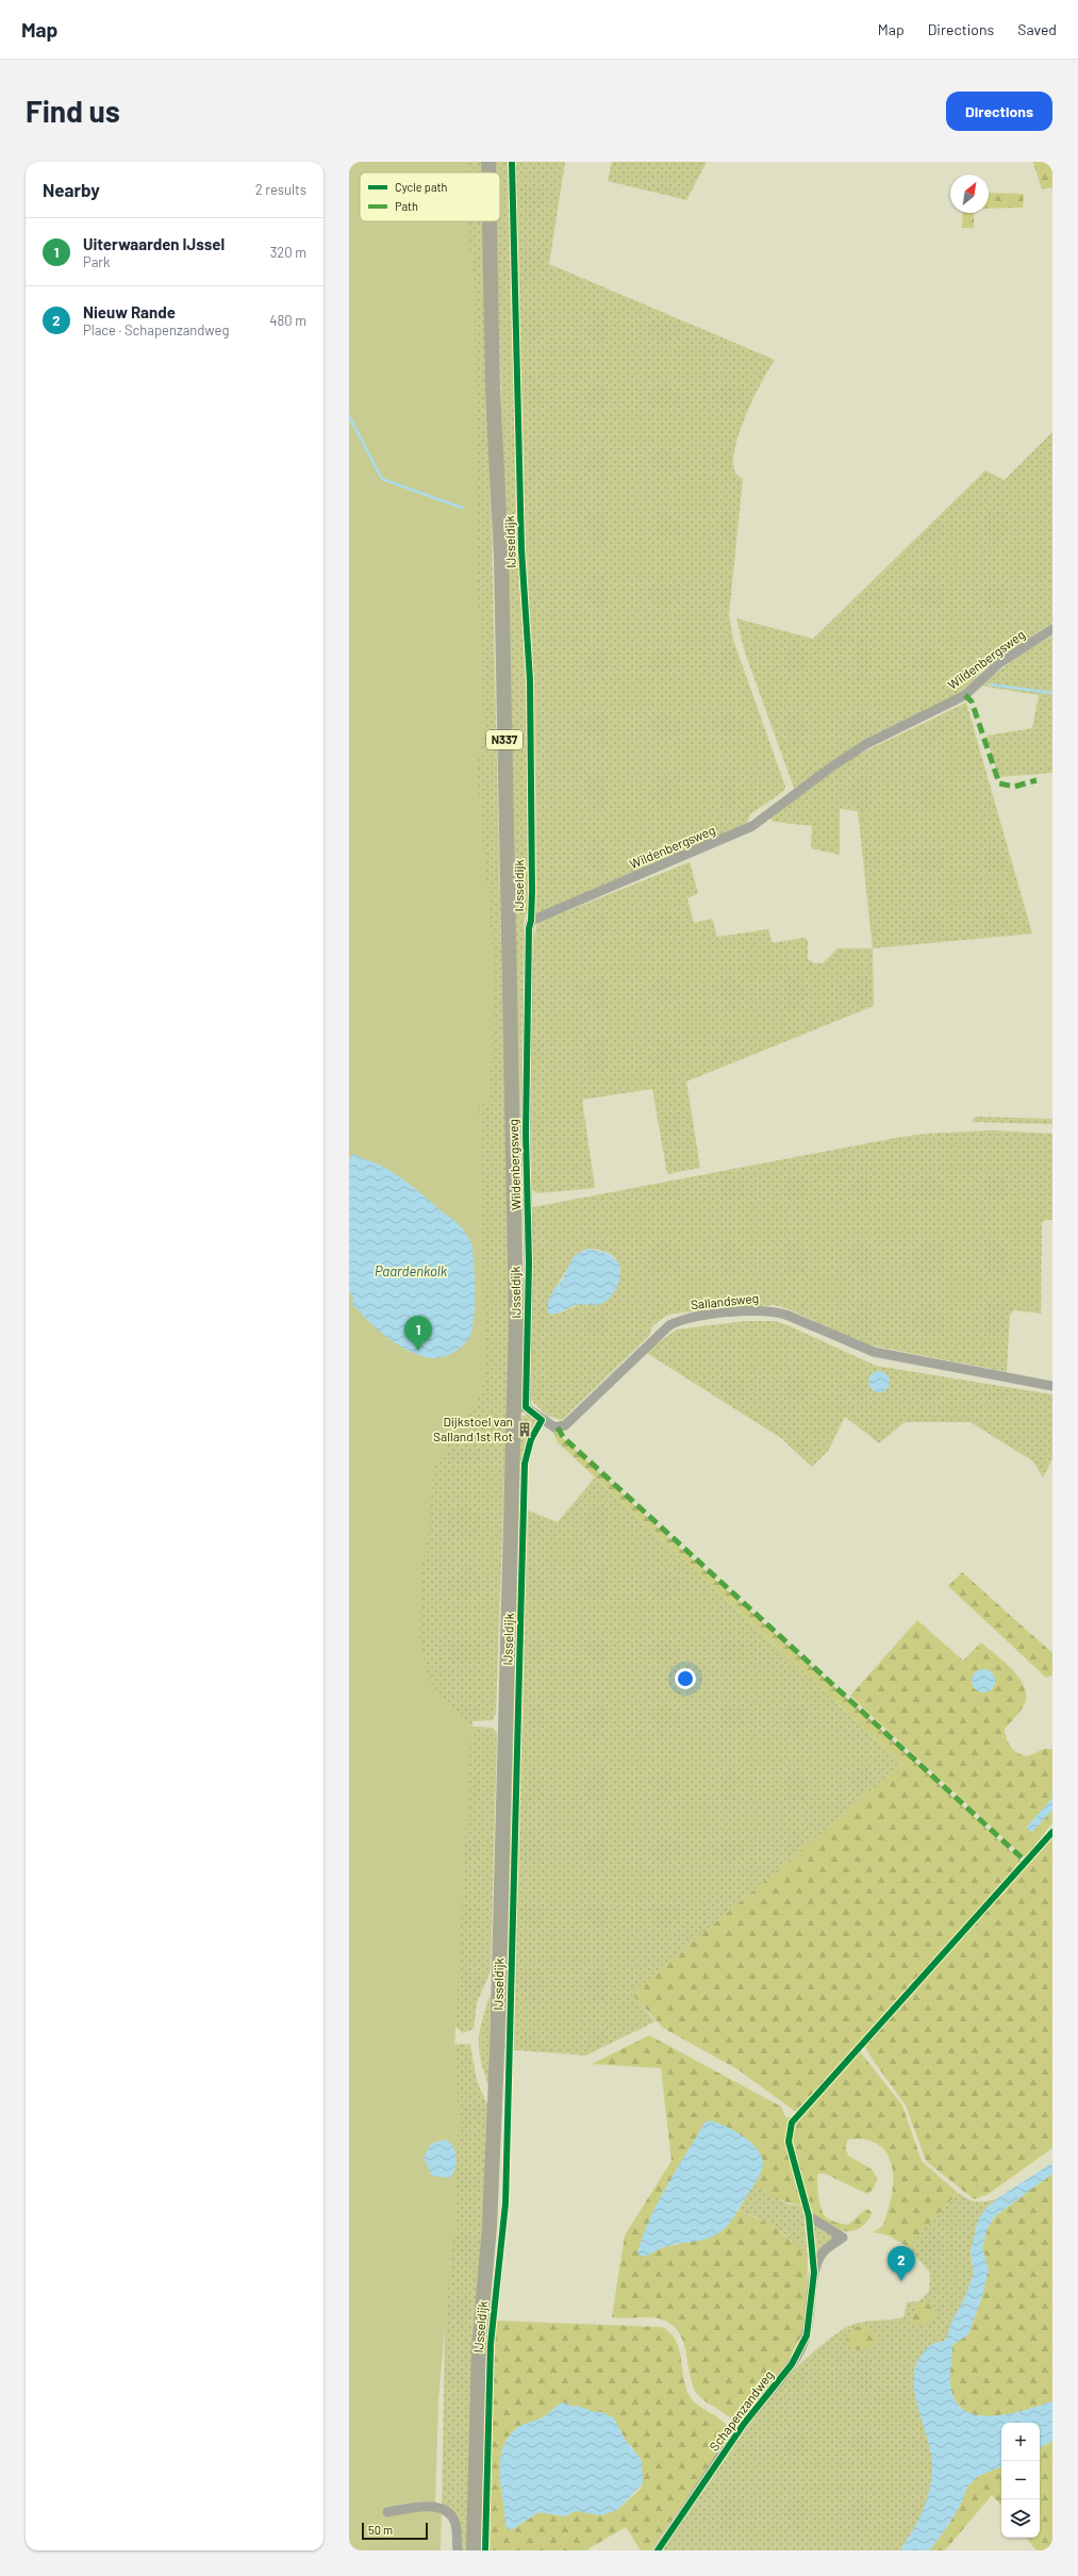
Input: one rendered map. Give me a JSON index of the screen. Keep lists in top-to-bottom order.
{
  "streets": {
    "main road": ["IJsseldijk", "N337"],
    "street": ["Wildenbergsweg", "Sallandsweg", "Schapenzandweg"]
  },
  "crossings": [
    ["IJsseldijk", "Wildenbergsweg"],
    ["IJsseldijk", "Sallandsweg"],
    ["Wildenbergsweg", "Sallandsweg"]
  ],
  "water": ["Paardenkolk"],
  "places": {
    "building": ["Dijkstoel van Salland 1st Rot"]
  },
  "legend": ["Cycle path", "Path"],
  "scale_bar": "50 m",
  "north": "top right",
  "page": {
    "header": "Map",
    "nav": ["Map", "Directions", "Saved"],
    "buttons": "Directions",
    "title": "Find us",
    "heading": ["Nearby", "2 results"],
    "list": [
      {
        "mark": "1",
        "name": "Uiterwaarden IJssel",
        "note": "Park",
        "value": "320 m"
      },
      {
        "mark": "2",
        "name": "Nieuw Rande",
        "note": "Place · Schapenzandweg",
        "value": "480 m"
      }
    ],
    "pins": ["1", "2"],
    "map_buttons": ["+", "−"],
    "scale": "50 m"
  }
}
